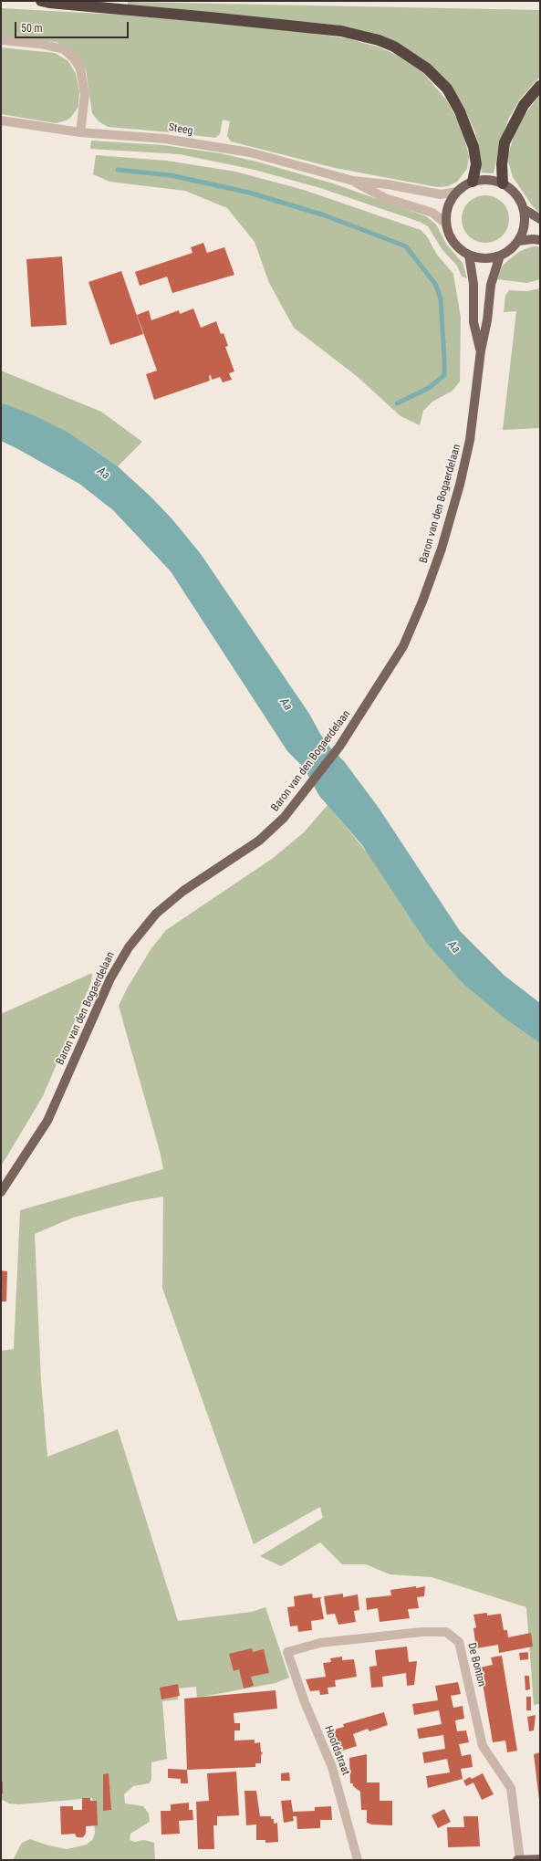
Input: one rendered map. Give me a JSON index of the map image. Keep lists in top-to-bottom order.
{
  "streets": {
    "main road": ["Baron van den Bogaerdelaan"],
    "street": ["Steeg", "De Bonton", "Hoofdstraat"]
  },
  "crossings": [
    ["Steeg", "Baron van den Bogaerdelaan"],
    ["De Bonton", "Hoofdstraat"]
  ],
  "water": ["Aa"],
  "scale_bar": "50 m"
}
